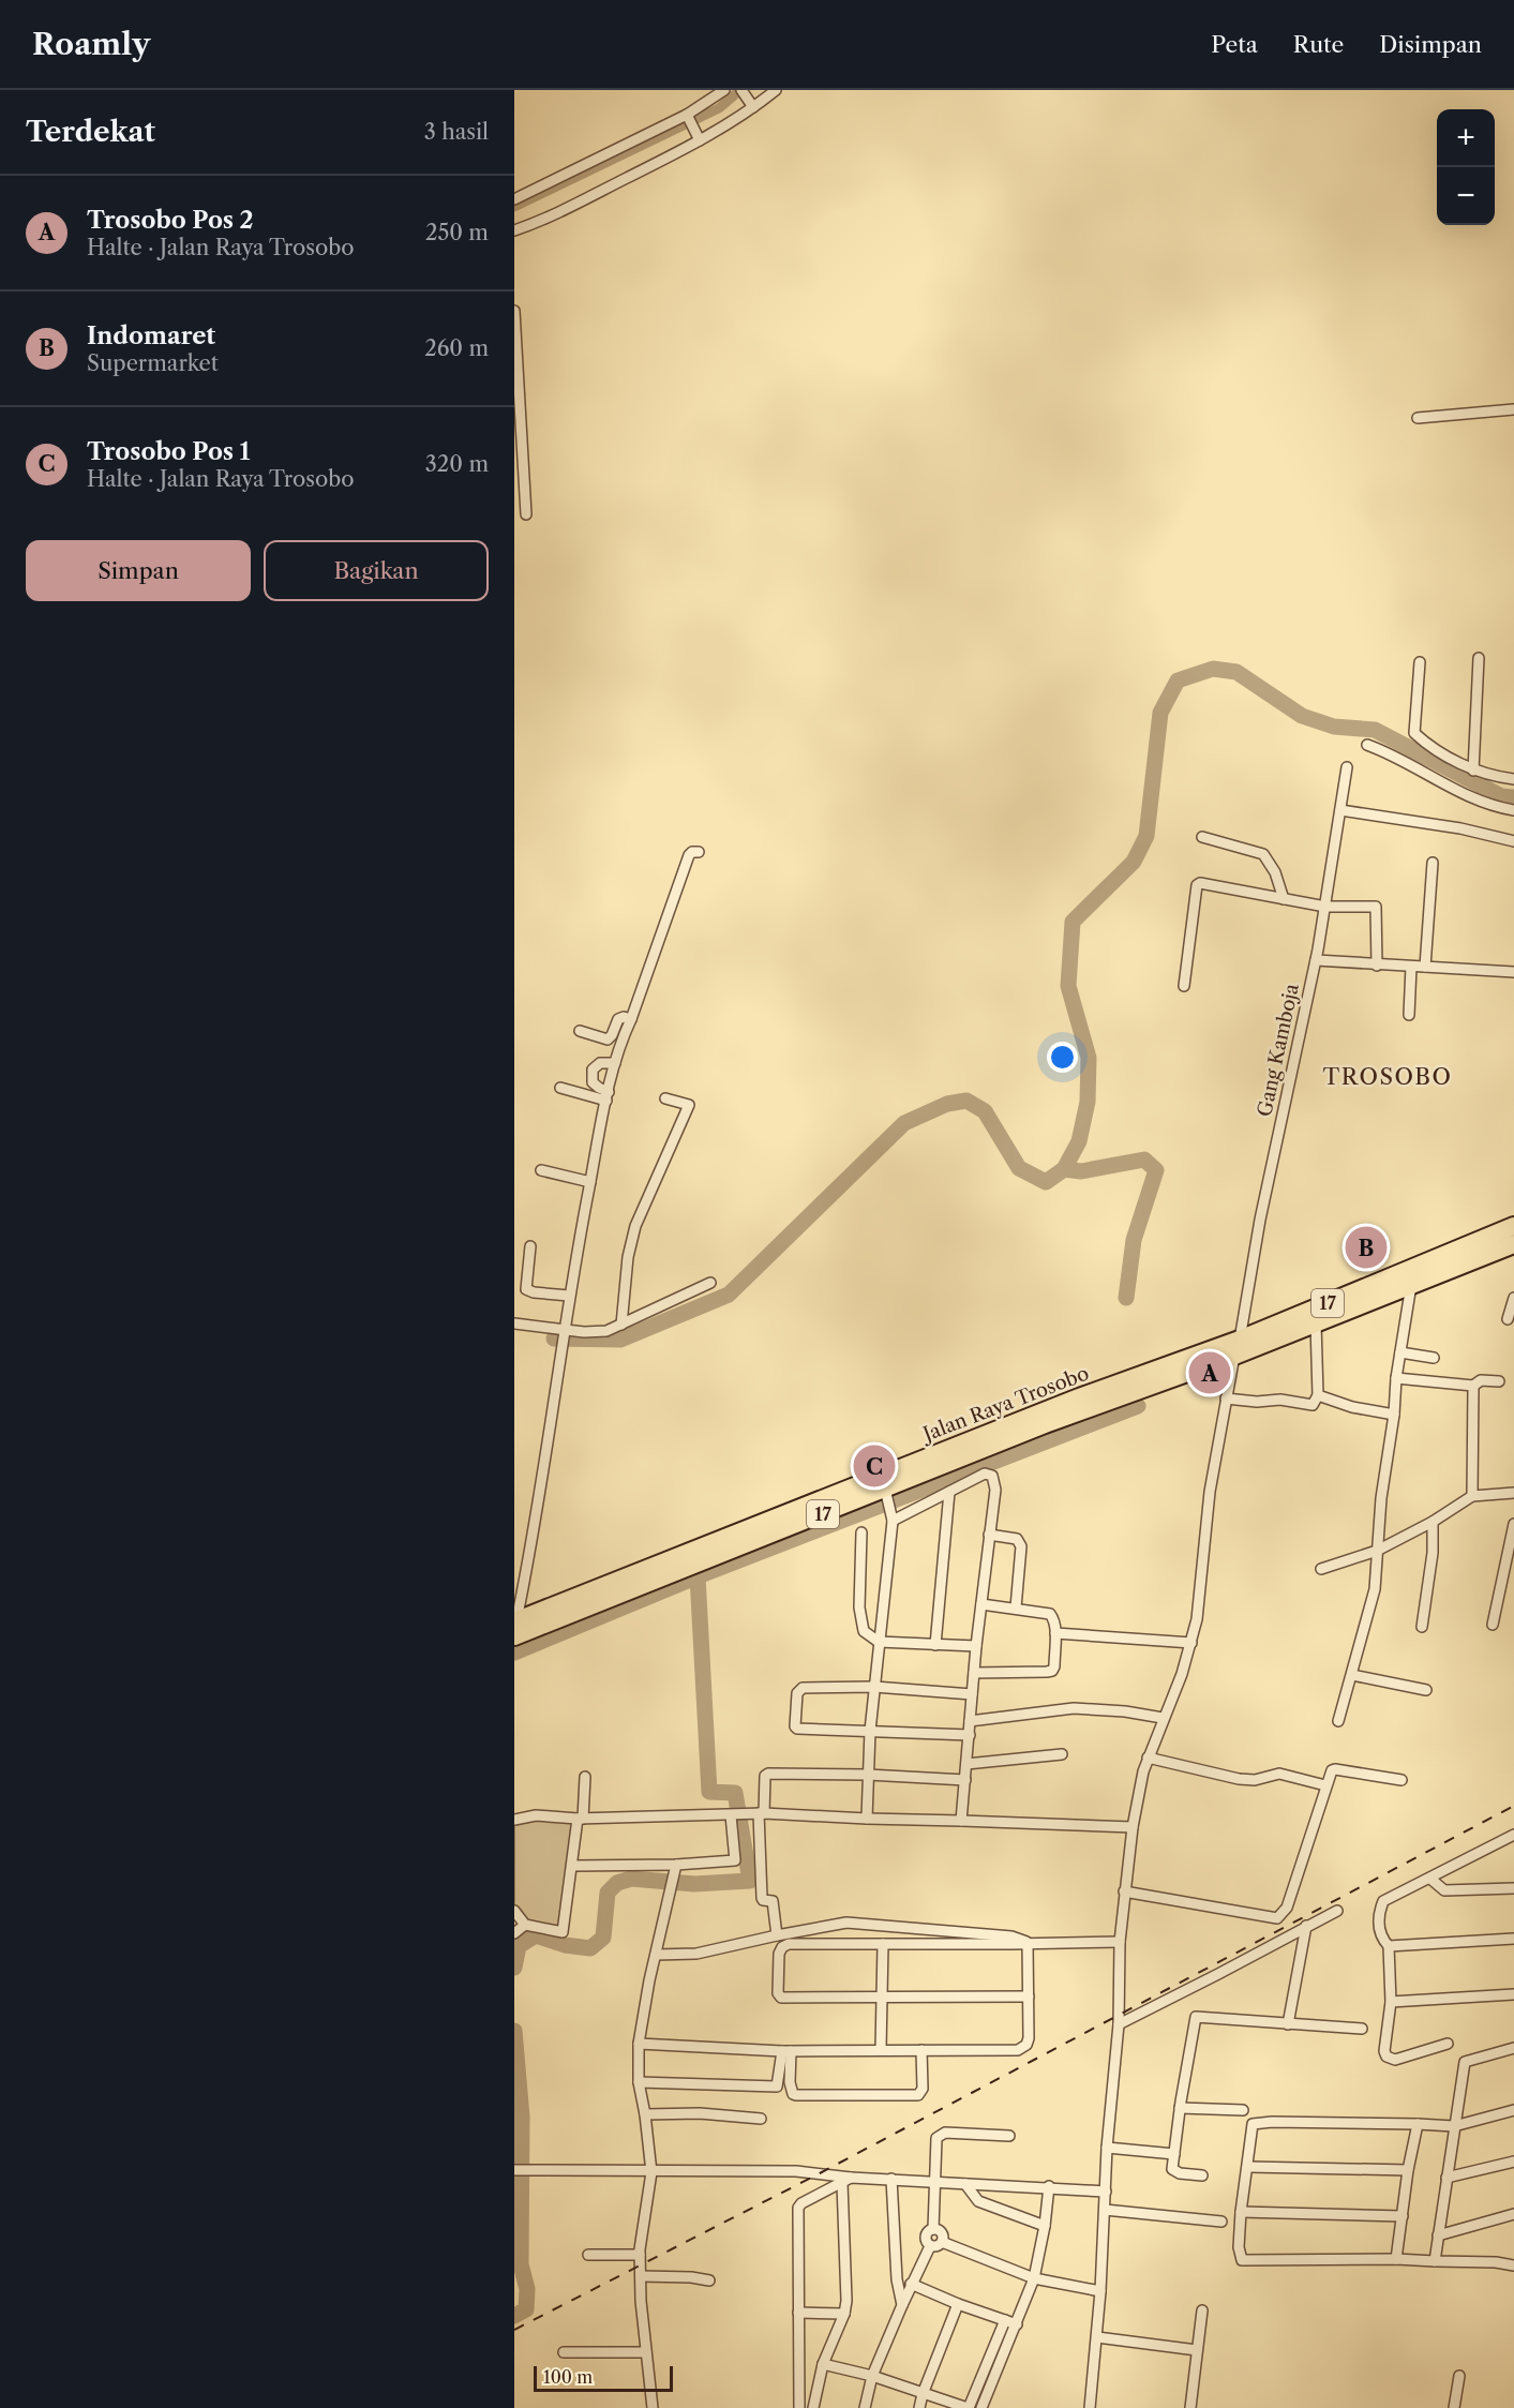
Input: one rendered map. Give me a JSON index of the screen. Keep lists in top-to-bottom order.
{
  "streets": {
    "highway": ["17", "Jalan Raya Trosobo"],
    "street": ["Gang Kamboja"]
  },
  "crossings": [
    ["Gang Kamboja", "Jalan Raya Trosobo"]
  ],
  "districts": ["TROSOBO"],
  "scale_bar": "100 m",
  "page": {
    "header": "Roamly",
    "nav": ["Peta", "Rute", "Disimpan"],
    "heading": ["Terdekat", "3 hasil"],
    "map_buttons": ["+", "−"],
    "list": [
      {
        "mark": "A",
        "name": "Trosobo Pos 2",
        "note": "Halte · Jalan Raya Trosobo",
        "value": "250 m"
      },
      {
        "mark": "B",
        "name": "Indomaret",
        "note": "Supermarket",
        "value": "260 m"
      },
      {
        "mark": "C",
        "name": "Trosobo Pos 1",
        "note": "Halte · Jalan Raya Trosobo",
        "value": "320 m"
      }
    ],
    "buttons": ["Simpan", "Bagikan"],
    "pins": ["B", "A", "C"],
    "scale": "100 m"
  }
}
